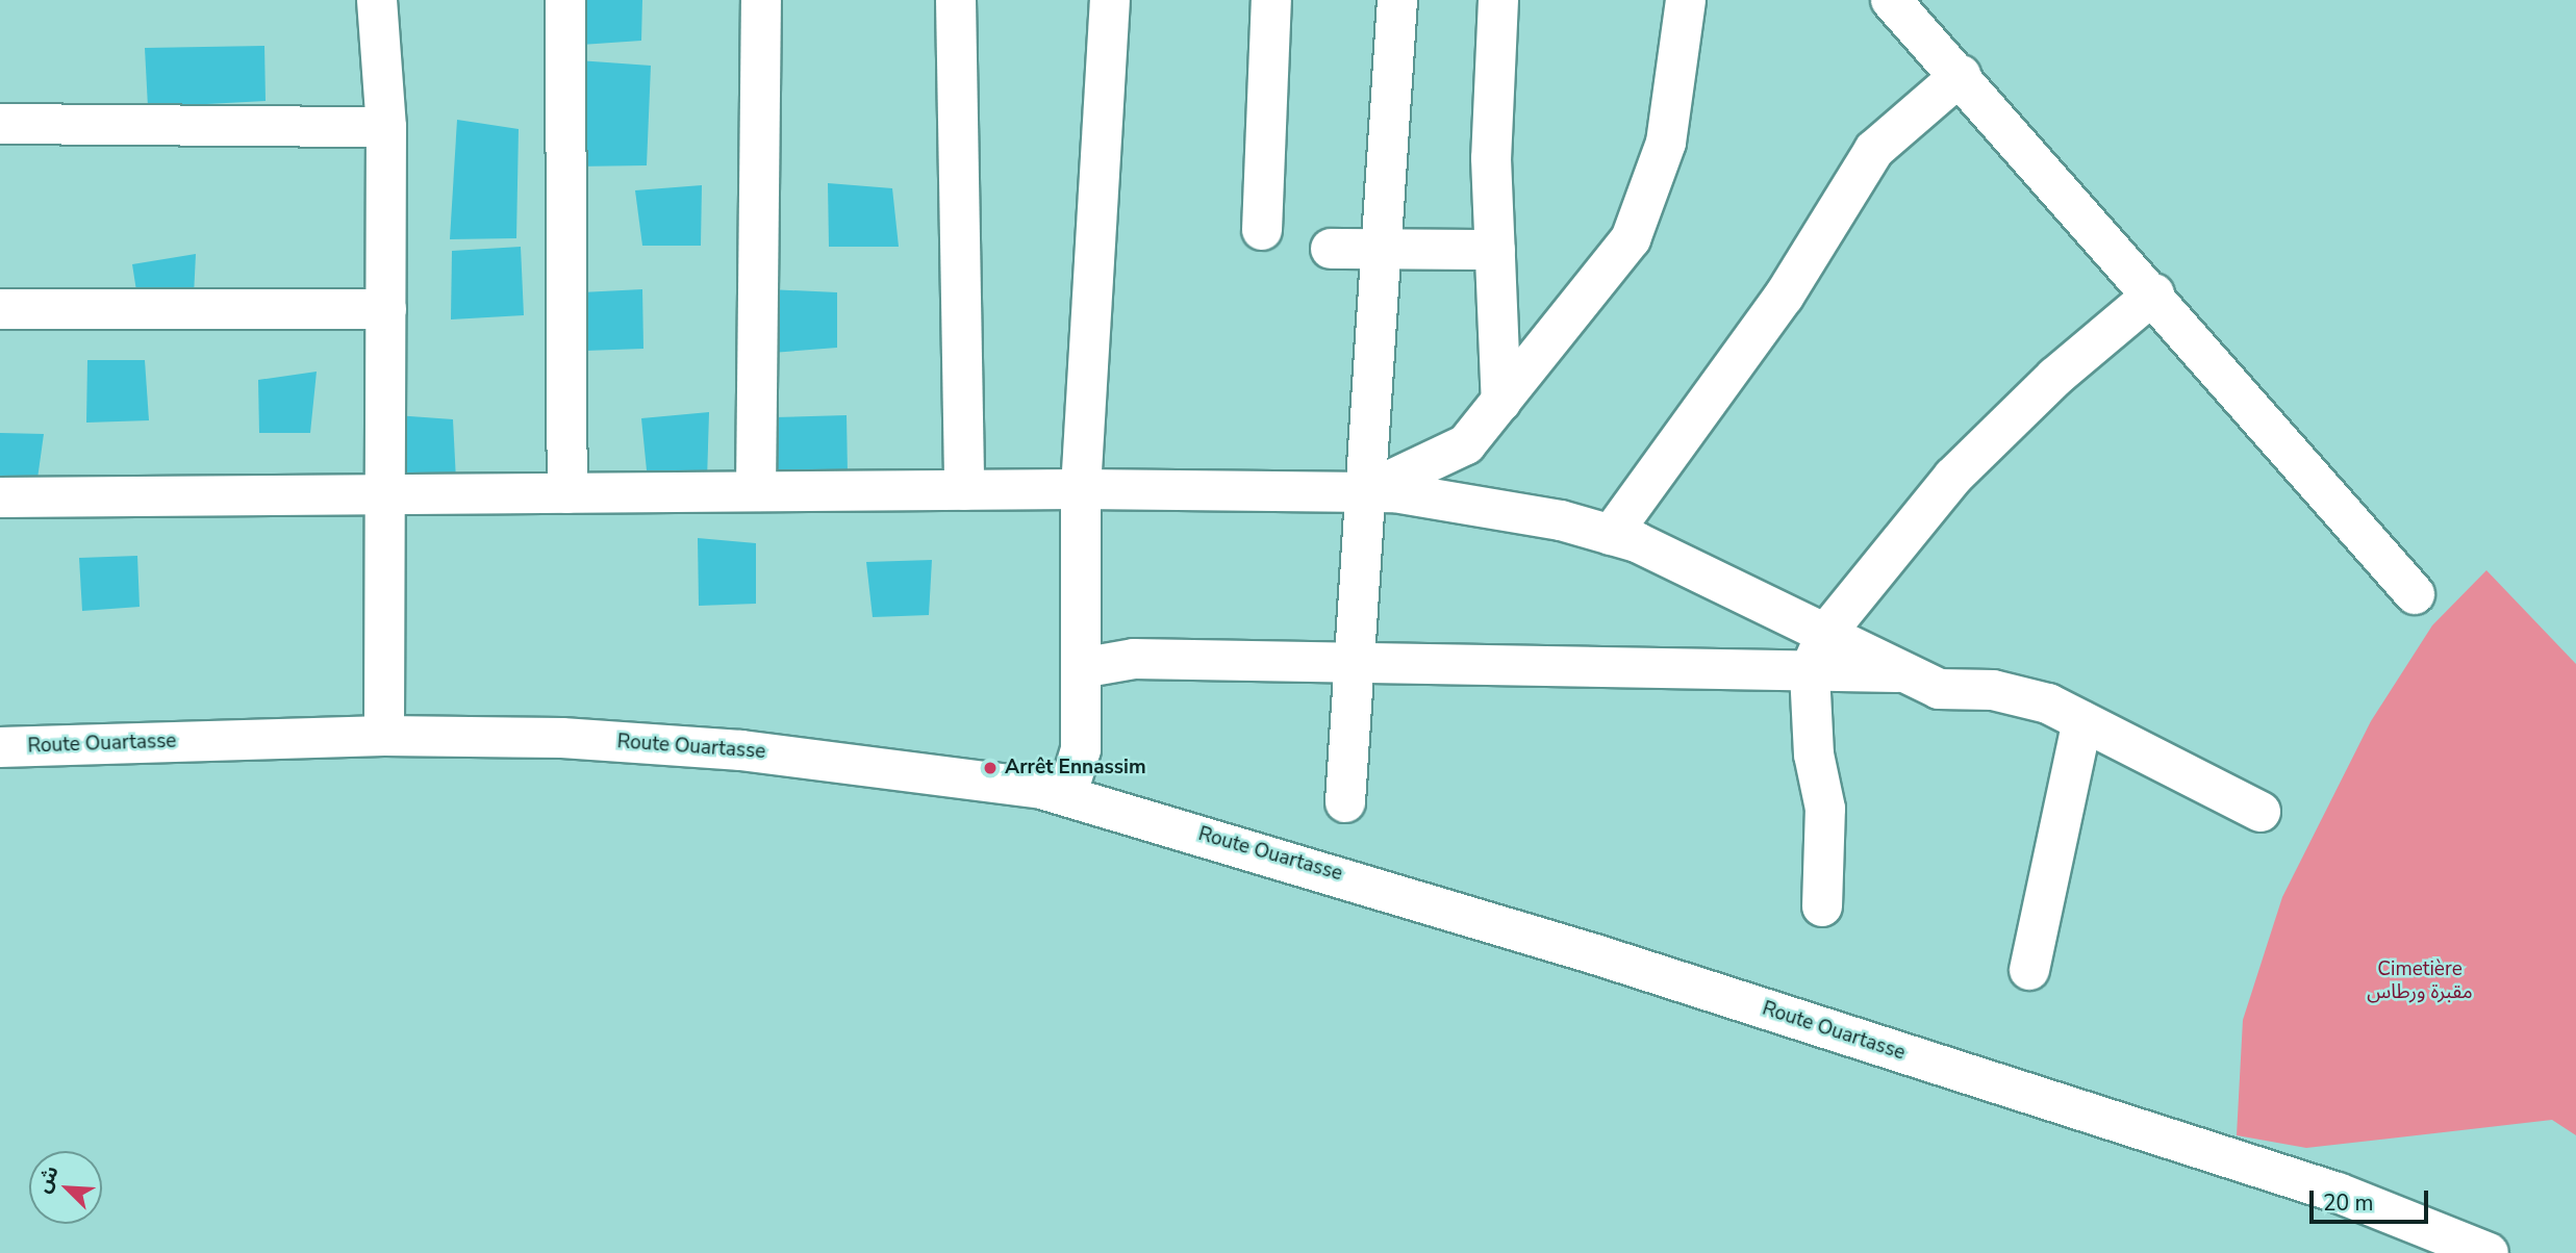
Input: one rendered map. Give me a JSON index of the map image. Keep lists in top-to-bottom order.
{
  "streets": {
    "street": ["Route Ouartasse"]
  },
  "parks": ["Cimetière مقبرة ورطاس"],
  "places": ["Arrêt Ennassim"],
  "scale_bar": "20 m",
  "north": "top left"
}
